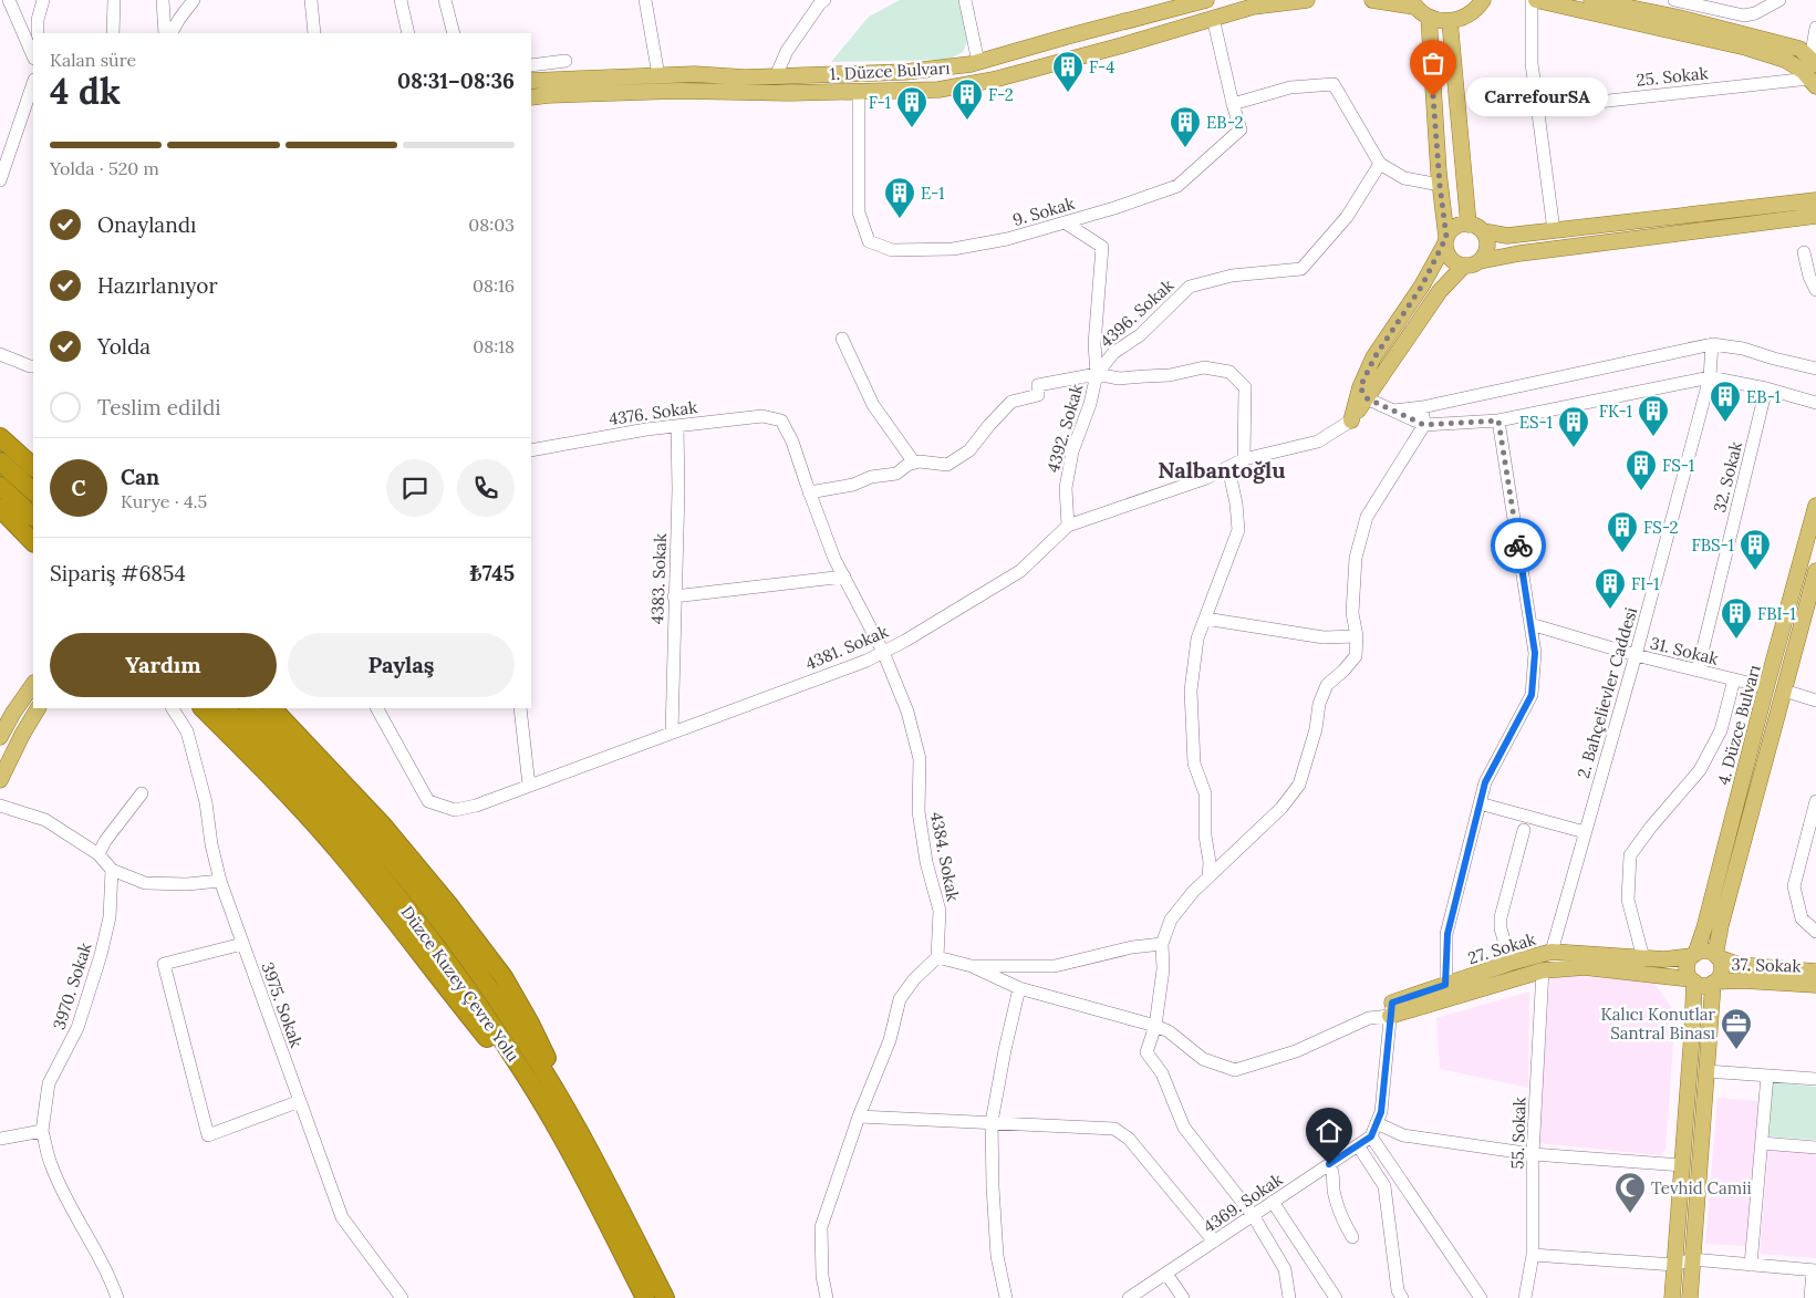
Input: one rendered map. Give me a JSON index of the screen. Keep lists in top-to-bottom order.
{
  "streets": {
    "highway": ["Düzce Kuzey Çevre Yolu"],
    "main road": [
      "1. Düzce Bulvarı",
      "4. Düzce Bulvarı",
      "27. Sokak",
      "37. Sokak"
    ],
    "street": [
      "25. Sokak",
      "9. Sokak",
      "4396. Sokak",
      "4376. Sokak",
      "4392. Sokak",
      "32. Sokak",
      "4383. Sokak",
      "4381. Sokak",
      "31. Sokak",
      "2. Bahçelievler Caddesi",
      "4384. Sokak",
      "3970. Sokak",
      "3975. Sokak",
      "55. Sokak",
      "4369. Sokak"
    ]
  },
  "crossings": [
    ["1. Düzce Bulvarı", "9. Sokak"],
    ["4396. Sokak", "4392. Sokak"],
    ["4376. Sokak", "4383. Sokak"],
    ["4376. Sokak", "4384. Sokak"],
    ["4392. Sokak", "4381. Sokak"],
    ["32. Sokak", "31. Sokak"],
    ["4383. Sokak", "4381. Sokak"],
    ["4381. Sokak", "4384. Sokak"],
    ["31. Sokak", "2. Bahçelievler Caddesi"],
    ["31. Sokak", "4. Düzce Bulvarı"],
    ["2. Bahçelievler Caddesi", "27. Sokak"],
    ["4. Düzce Bulvarı", "27. Sokak"],
    ["4. Düzce Bulvarı", "37. Sokak"],
    ["27. Sokak", "37. Sokak"]
  ],
  "districts": ["Nalbantoğlu"],
  "places": {
    "building": [
      "F-4",
      "F-2",
      "F-1",
      "EB-2",
      "E-1",
      "EB-1",
      "FK-1",
      "ES-1",
      "FS-1",
      "FS-2",
      "FBS-1",
      "FI-1",
      "FBI-1"
    ],
    "other": ["CarrefourSA"],
    "office": ["Kalıcı Konutlar Santral Binası"],
    "mosque": ["Tevhid Camii"]
  },
  "page": {
    "heading": ["4 dk", "Kalan süre", "08:31–08:36"],
    "panel": [
      "Can",
      "Kurye · 4.5",
      "Sipariş #6854",
      "₺745"
    ],
    "bubble": "CarrefourSA",
    "bar": "Yolda · 520 m",
    "list": [
      ["Onaylandı", "08:03"],
      ["Hazırlanıyor", "08:16"],
      ["Yolda", "08:18"],
      "Teslim edildi"
    ],
    "round": "C",
    "buttons": ["Yardım", "Paylaş"]
  }
}
